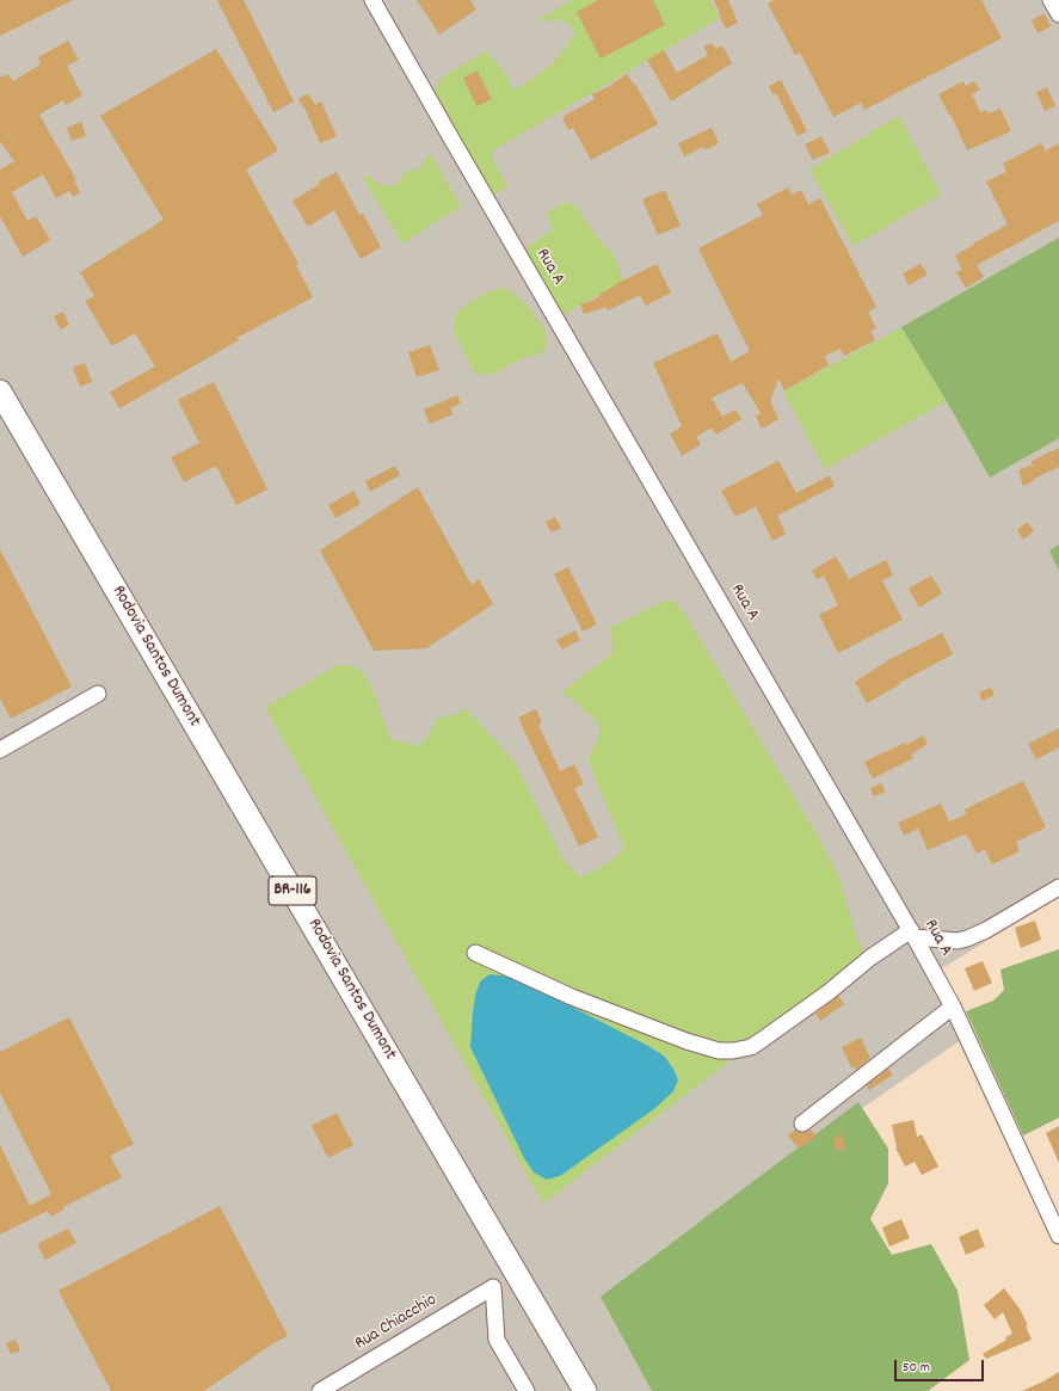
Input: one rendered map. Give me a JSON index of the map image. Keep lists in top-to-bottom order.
{
  "streets": {
    "highway": ["Rodovia Santos Dumont", "BR-116"],
    "street": ["Rua A", "Rua Chiacchio"]
  },
  "scale_bar": "50 m"
}
